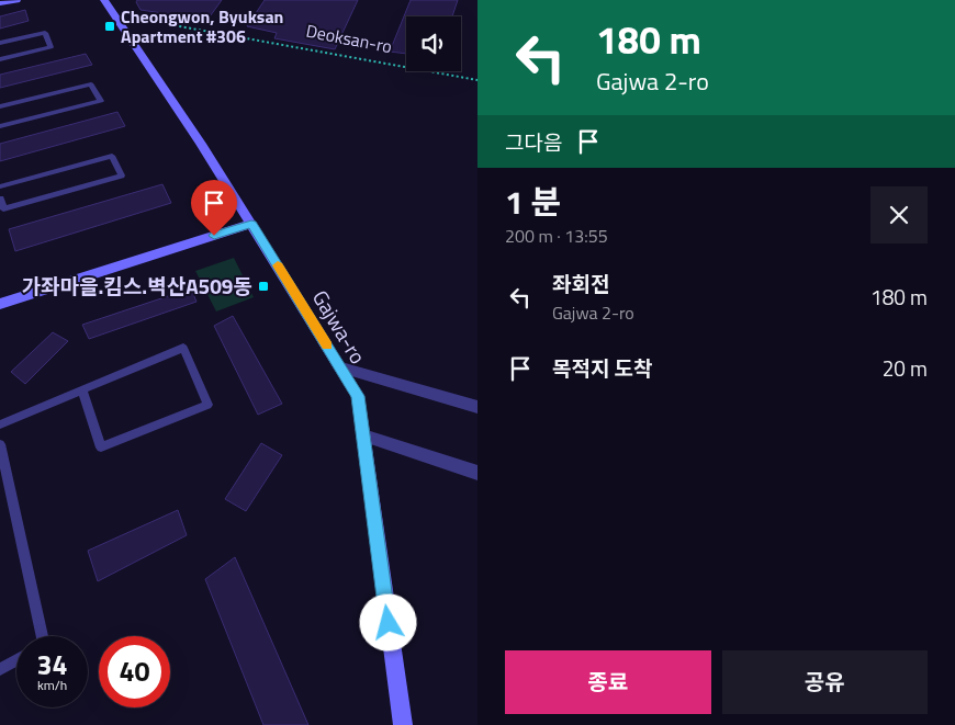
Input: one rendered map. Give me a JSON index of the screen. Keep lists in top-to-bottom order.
{
  "streets": {
    "street": ["Gajwa-ro"],
    "path": ["Deoksan-ro"]
  },
  "crossings": [
    ["Deoksan-ro", "Gajwa-ro"]
  ],
  "places": {
    "transit": ["Cheongwon, Byuksan Apartment #306", "가좌마을.킴스.벽산A509동"]
  },
  "page": {
    "turn": ["180 m", "Gajwa 2-ro"],
    "then": "그다음",
    "heading": ["1 분", "200 m · 13:55"],
    "list": [
      {
        "name": "좌회전",
        "note": "Gajwa 2-ro",
        "value": "180 m"
      },
      {
        "name": "목적지 도착",
        "value": "20 m"
      }
    ],
    "speed": "34 km/h",
    "limit": "40",
    "buttons": ["종료", "공유"]
  }
}
